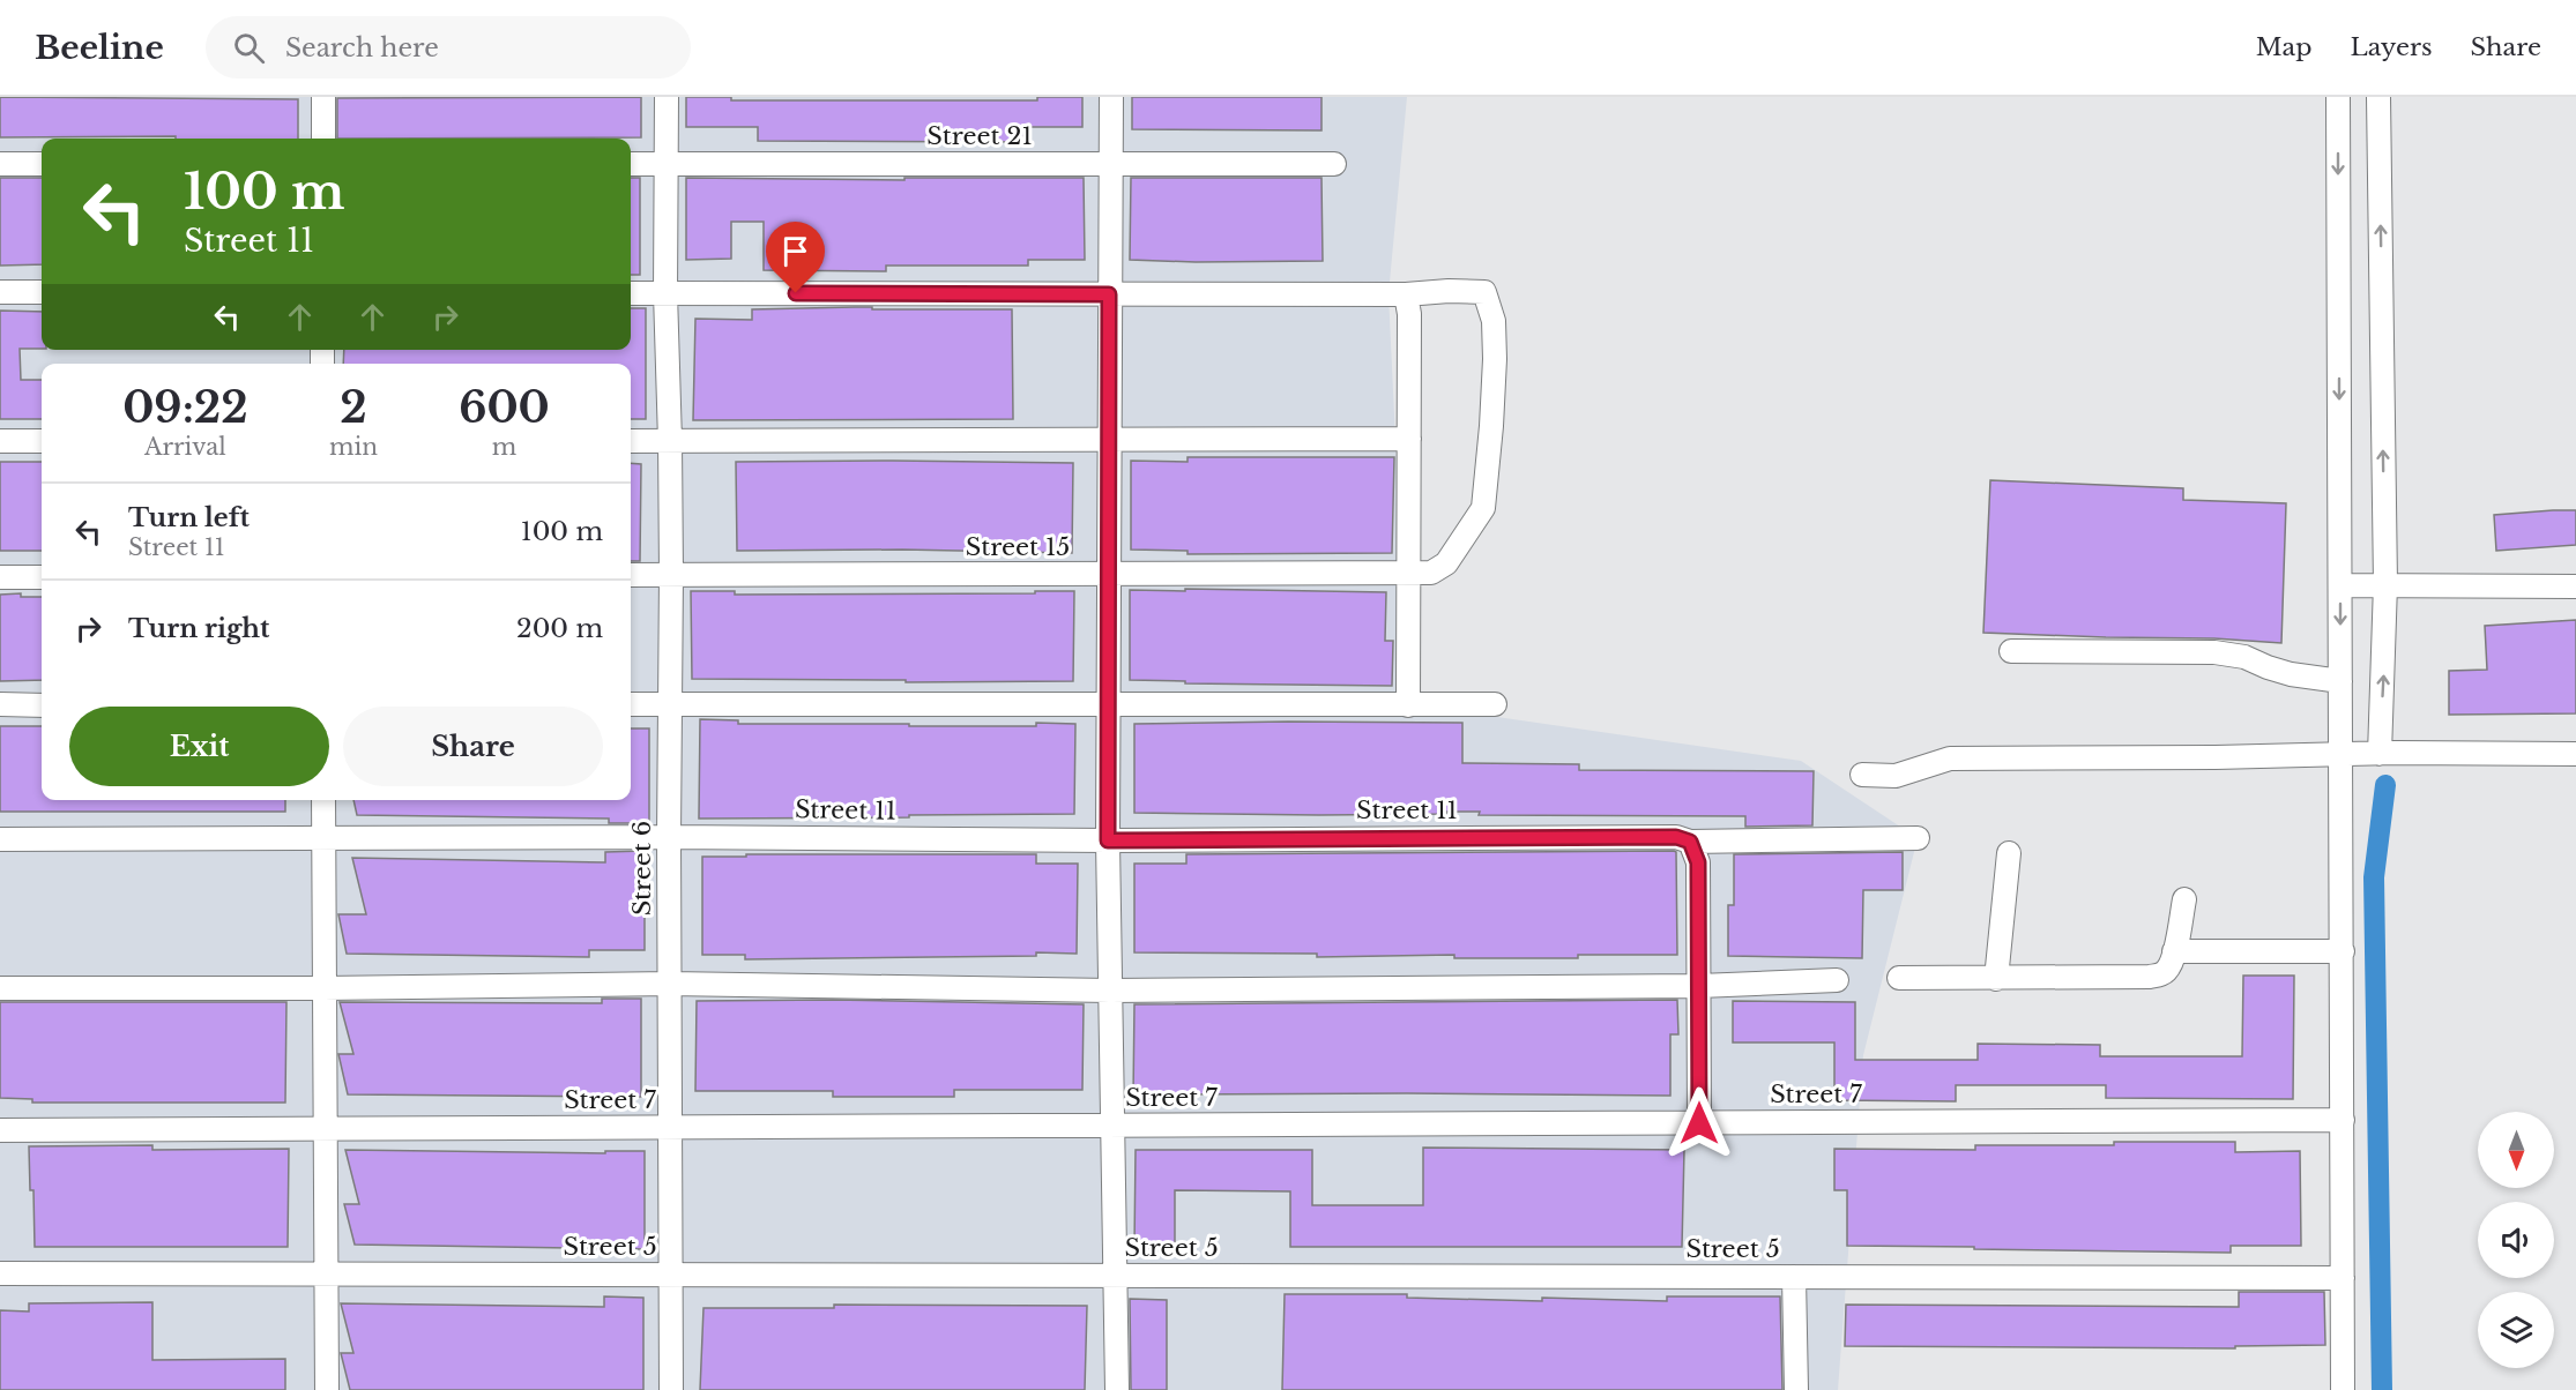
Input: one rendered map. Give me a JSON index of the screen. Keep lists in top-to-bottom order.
{
  "streets": {
    "street": [
      "Street 21",
      "Street 15",
      "Street 11",
      "Street 6",
      "Street 7",
      "Street 5"
    ]
  },
  "crossings": [
    ["Street 21", "Street 6"],
    ["Street 15", "Street 6"],
    ["Street 11", "Street 6"],
    ["Street 6", "Street 7"],
    ["Street 6", "Street 5"]
  ],
  "north": "bottom",
  "page": {
    "header": "Beeline",
    "search": "Search here",
    "nav": ["Map", "Layers", "Share"],
    "turn": ["100 m", "Street 11"],
    "eta": [
      "09:22",
      "Arrival",
      "2",
      "min",
      "600",
      "m"
    ],
    "list": [
      {
        "name": "Turn left",
        "note": "Street 11",
        "value": "100 m"
      },
      {
        "name": "Turn right",
        "value": "200 m"
      }
    ],
    "buttons": ["Exit", "Share"]
  }
}
